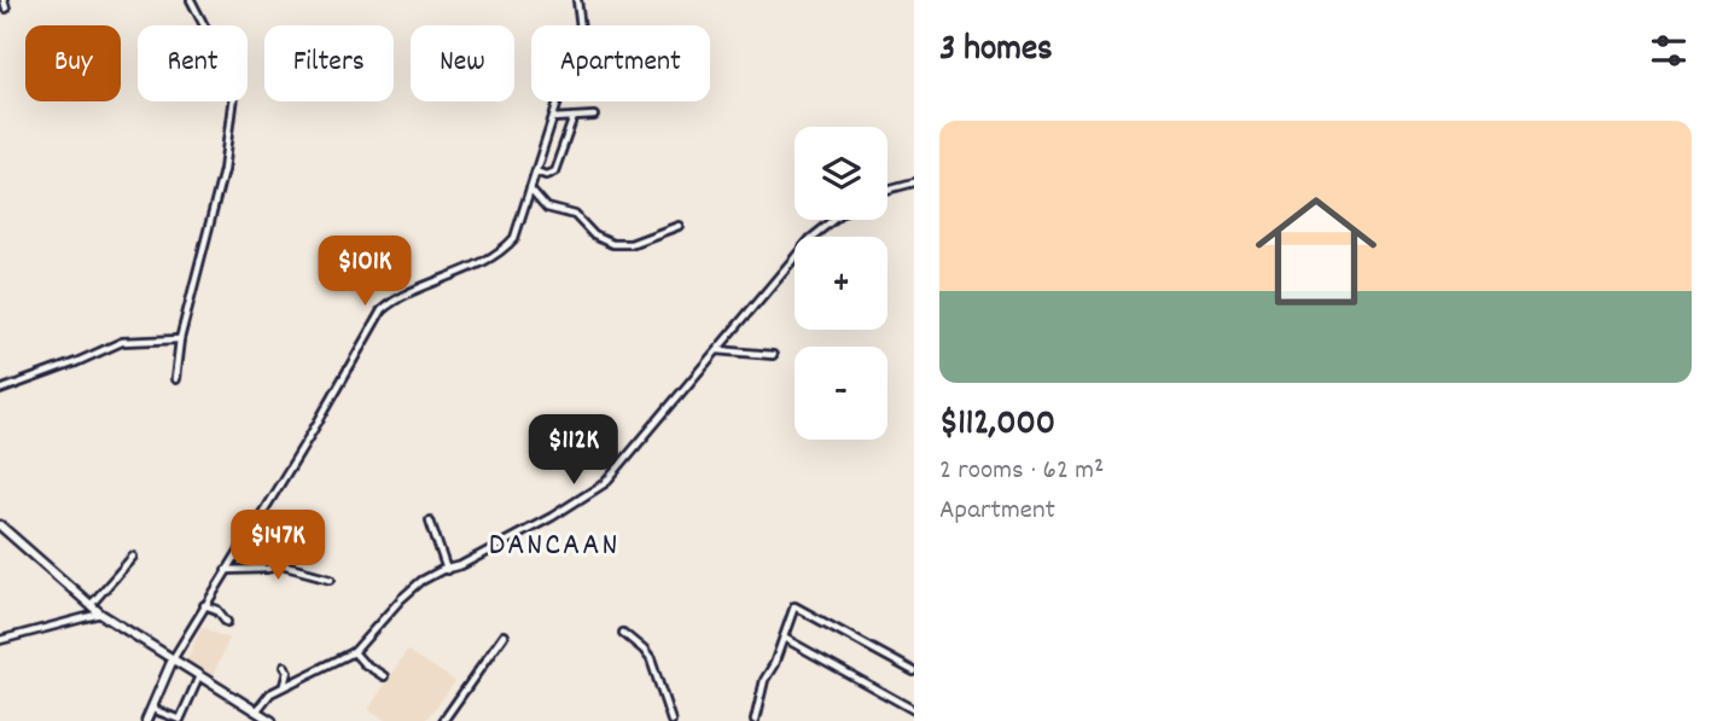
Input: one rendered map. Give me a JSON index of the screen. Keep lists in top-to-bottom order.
{
  "districts": ["DANCAAN"],
  "page": {
    "heading": "3 homes",
    "chip": [
      "Buy",
      "Rent",
      "Filters",
      "New",
      "Apartment"
    ],
    "list": [
      {
        "name": "$112,000",
        "note": "2 rooms · 62 m² · Apartment"
      }
    ],
    "map_buttons": ["+", "−"],
    "price": ["$101K", "$112K", "$147K"]
  }
}
